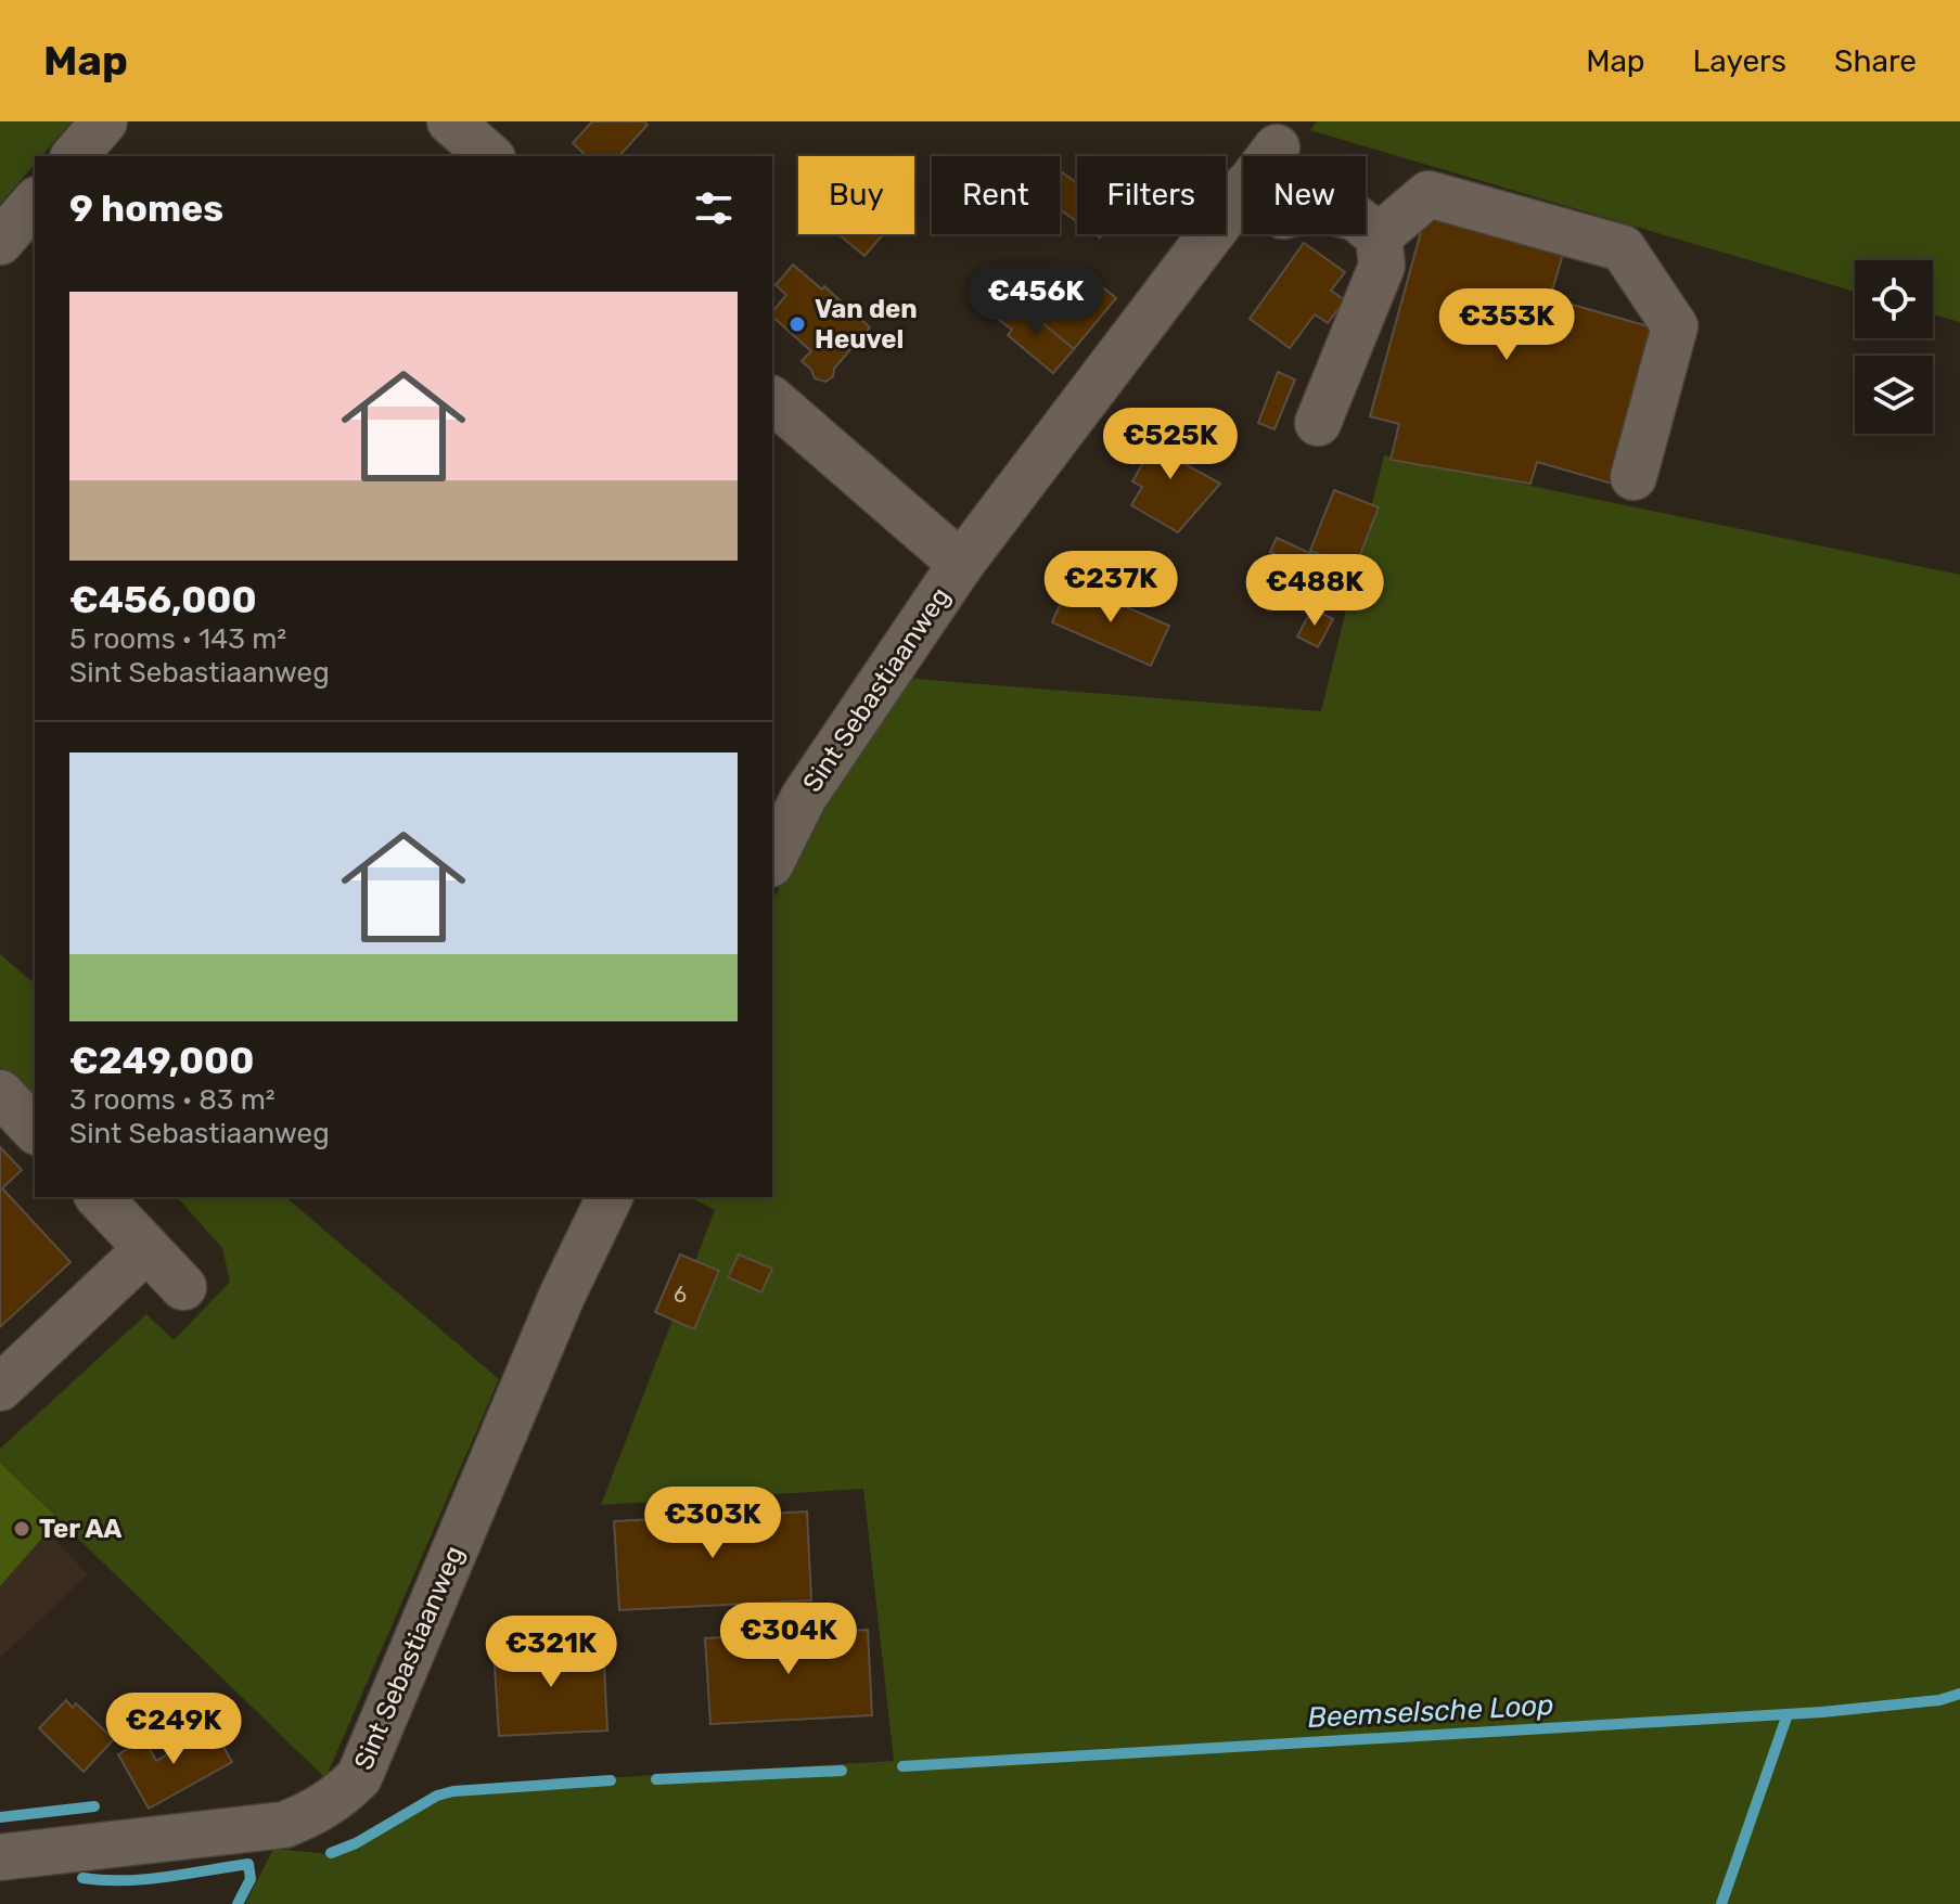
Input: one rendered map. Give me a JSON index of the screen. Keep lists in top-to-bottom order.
{
  "streets": {
    "street": ["Sint Sebastiaanweg"]
  },
  "water": ["Beemselsche Loop"],
  "places": ["Van den Heuvel", "Ter AA"],
  "house_numbers": ["6"],
  "page": {
    "header": "Map",
    "nav": ["Map", "Layers", "Share"],
    "chip": [
      "Buy",
      "Rent",
      "Filters",
      "New"
    ],
    "heading": "9 homes",
    "list": [
      {
        "name": "€456,000",
        "note": "5 rooms · 143 m² · Sint Sebastiaanweg"
      },
      {
        "name": "€249,000",
        "note": "3 rooms · 83 m² · Sint Sebastiaanweg"
      }
    ],
    "price": [
      "€456K",
      "€353K",
      "€525K",
      "€237K",
      "€488K",
      "€303K",
      "€304K",
      "€321K",
      "€249K"
    ]
  }
}
